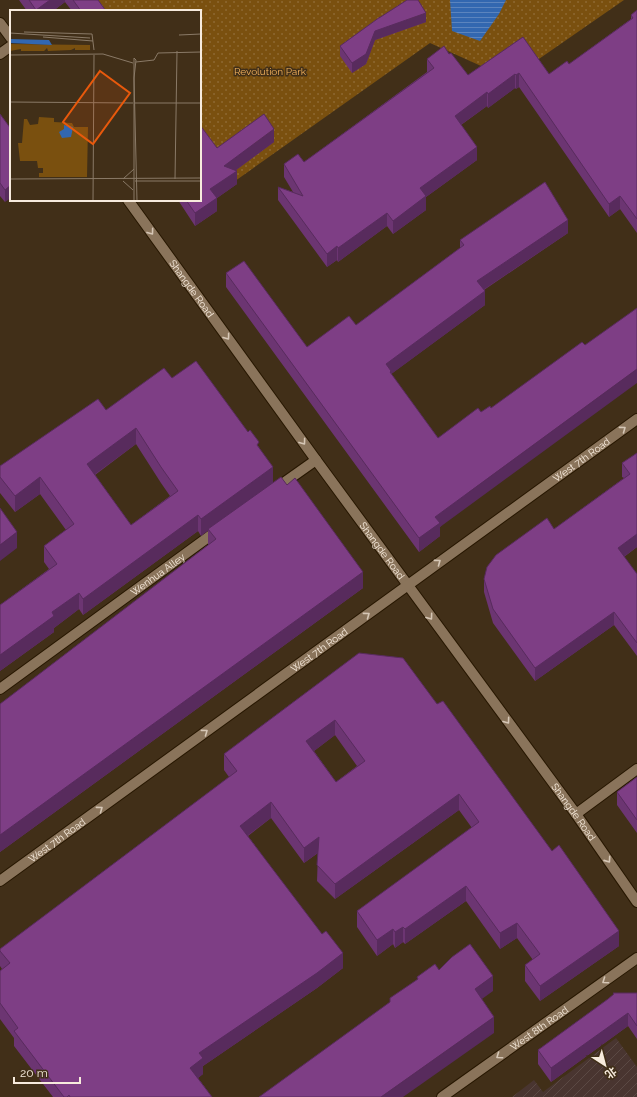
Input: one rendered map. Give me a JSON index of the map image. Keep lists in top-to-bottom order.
{
  "streets": {
    "street": [
      "Shangde Road",
      "West 7th Road",
      "Wenhua Alley",
      "West 8th Road"
    ]
  },
  "crossings": [
    ["Shangde Road", "West 7th Road"]
  ],
  "one_way": ["Shangde Road", "West 7th Road", "West 8th Road"],
  "parks": ["Revolution Park"],
  "scale_bar": "20 m",
  "north": "bottom right"
}
